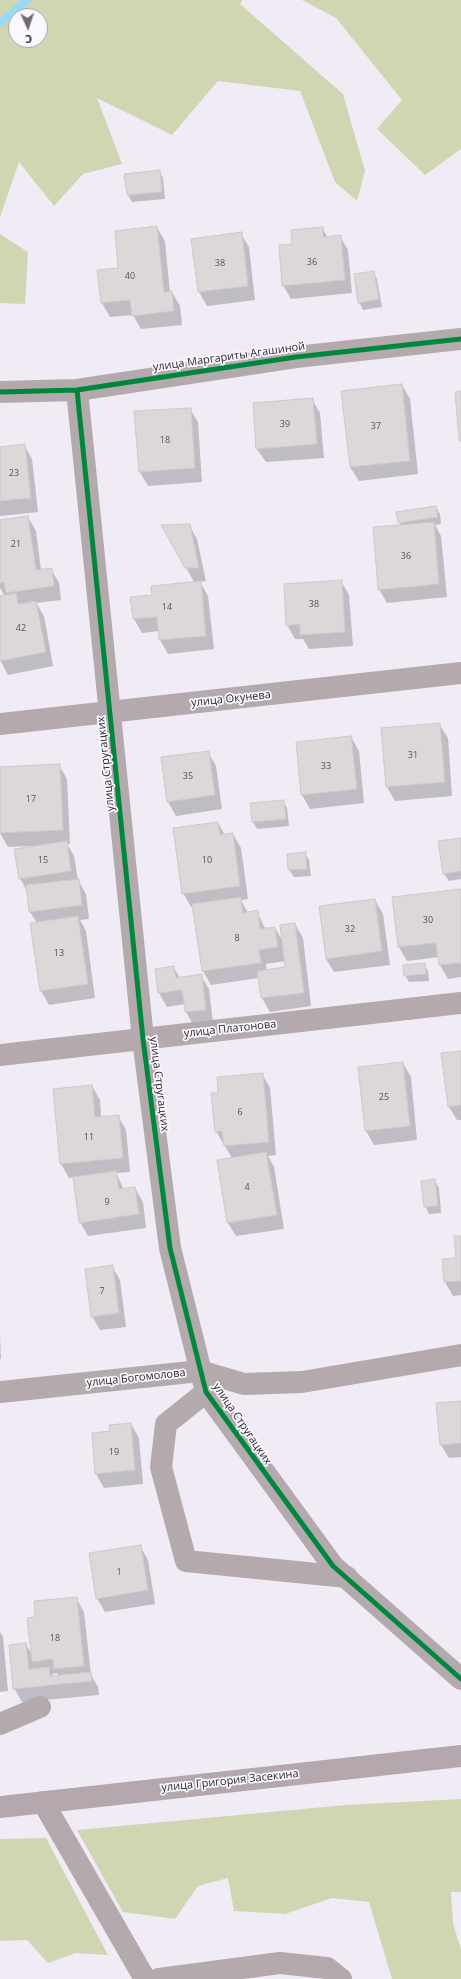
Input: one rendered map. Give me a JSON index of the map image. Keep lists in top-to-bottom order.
{
  "streets": {
    "main road": ["улица Григория Засекина"],
    "street": [
      "улица Маргариты Агашиной",
      "улица Окунева",
      "улица Стругацких",
      "улица Платонова",
      "улица Богомолова"
    ]
  },
  "crossings": [
    ["улица Маргариты Агашиной", "улица Стругацких"],
    ["улица Окунева", "улица Стругацких"],
    ["улица Стругацких", "улица Платонова"],
    ["улица Стругацких", "улица Богомолова"]
  ],
  "house_numbers": [
    "36",
    "38",
    "40",
    "39",
    "37",
    "18",
    "23",
    "21",
    "36",
    "38",
    "14",
    "42",
    "31",
    "33",
    "35",
    "17",
    "15",
    "10",
    "30",
    "32",
    "8",
    "13",
    "25",
    "6",
    "11",
    "4",
    "9",
    "7",
    "19",
    "1",
    "18"
  ],
  "north": "bottom"
}
